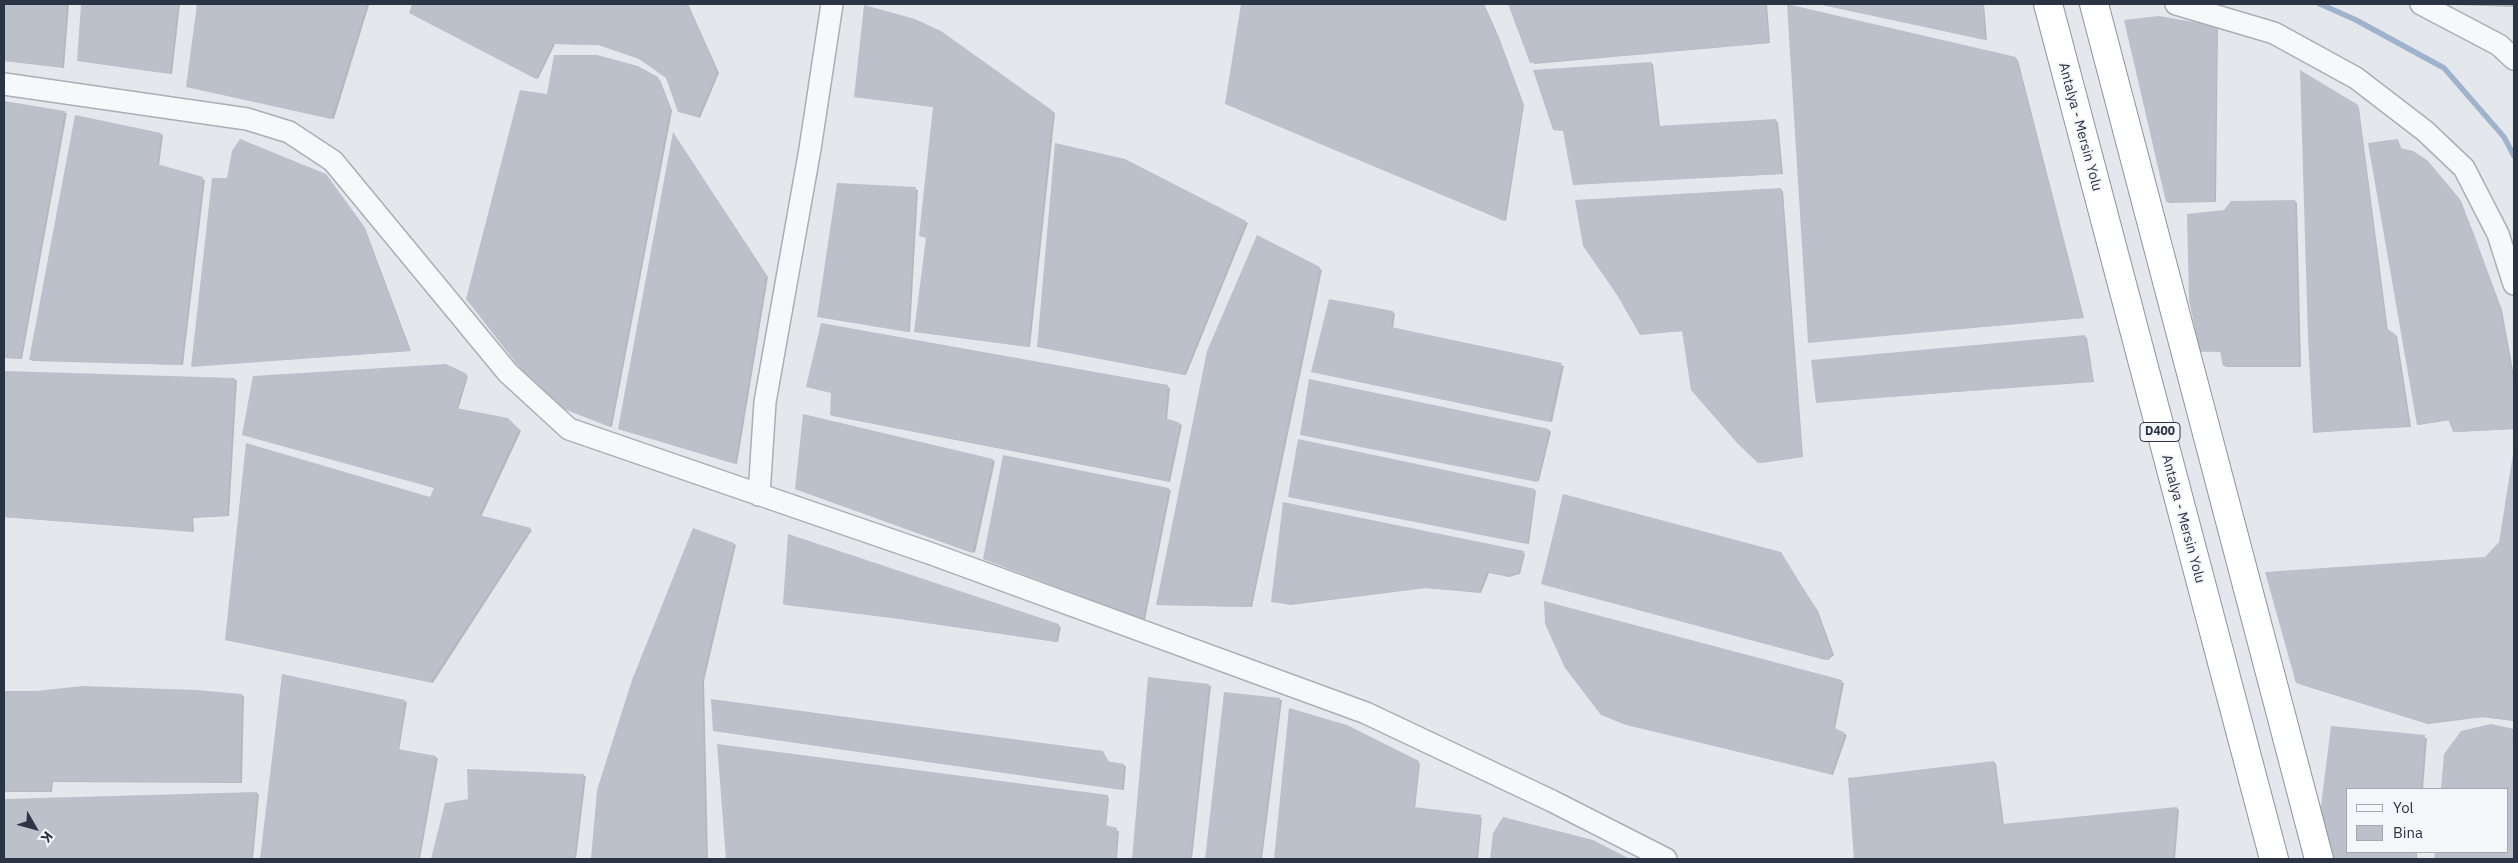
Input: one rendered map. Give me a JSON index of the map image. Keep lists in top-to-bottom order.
{
  "streets": {
    "highway": ["Antalya - Mersin Yolu", "D400"]
  },
  "legend": ["Yol", "Bina"],
  "north": "bottom right"
}
